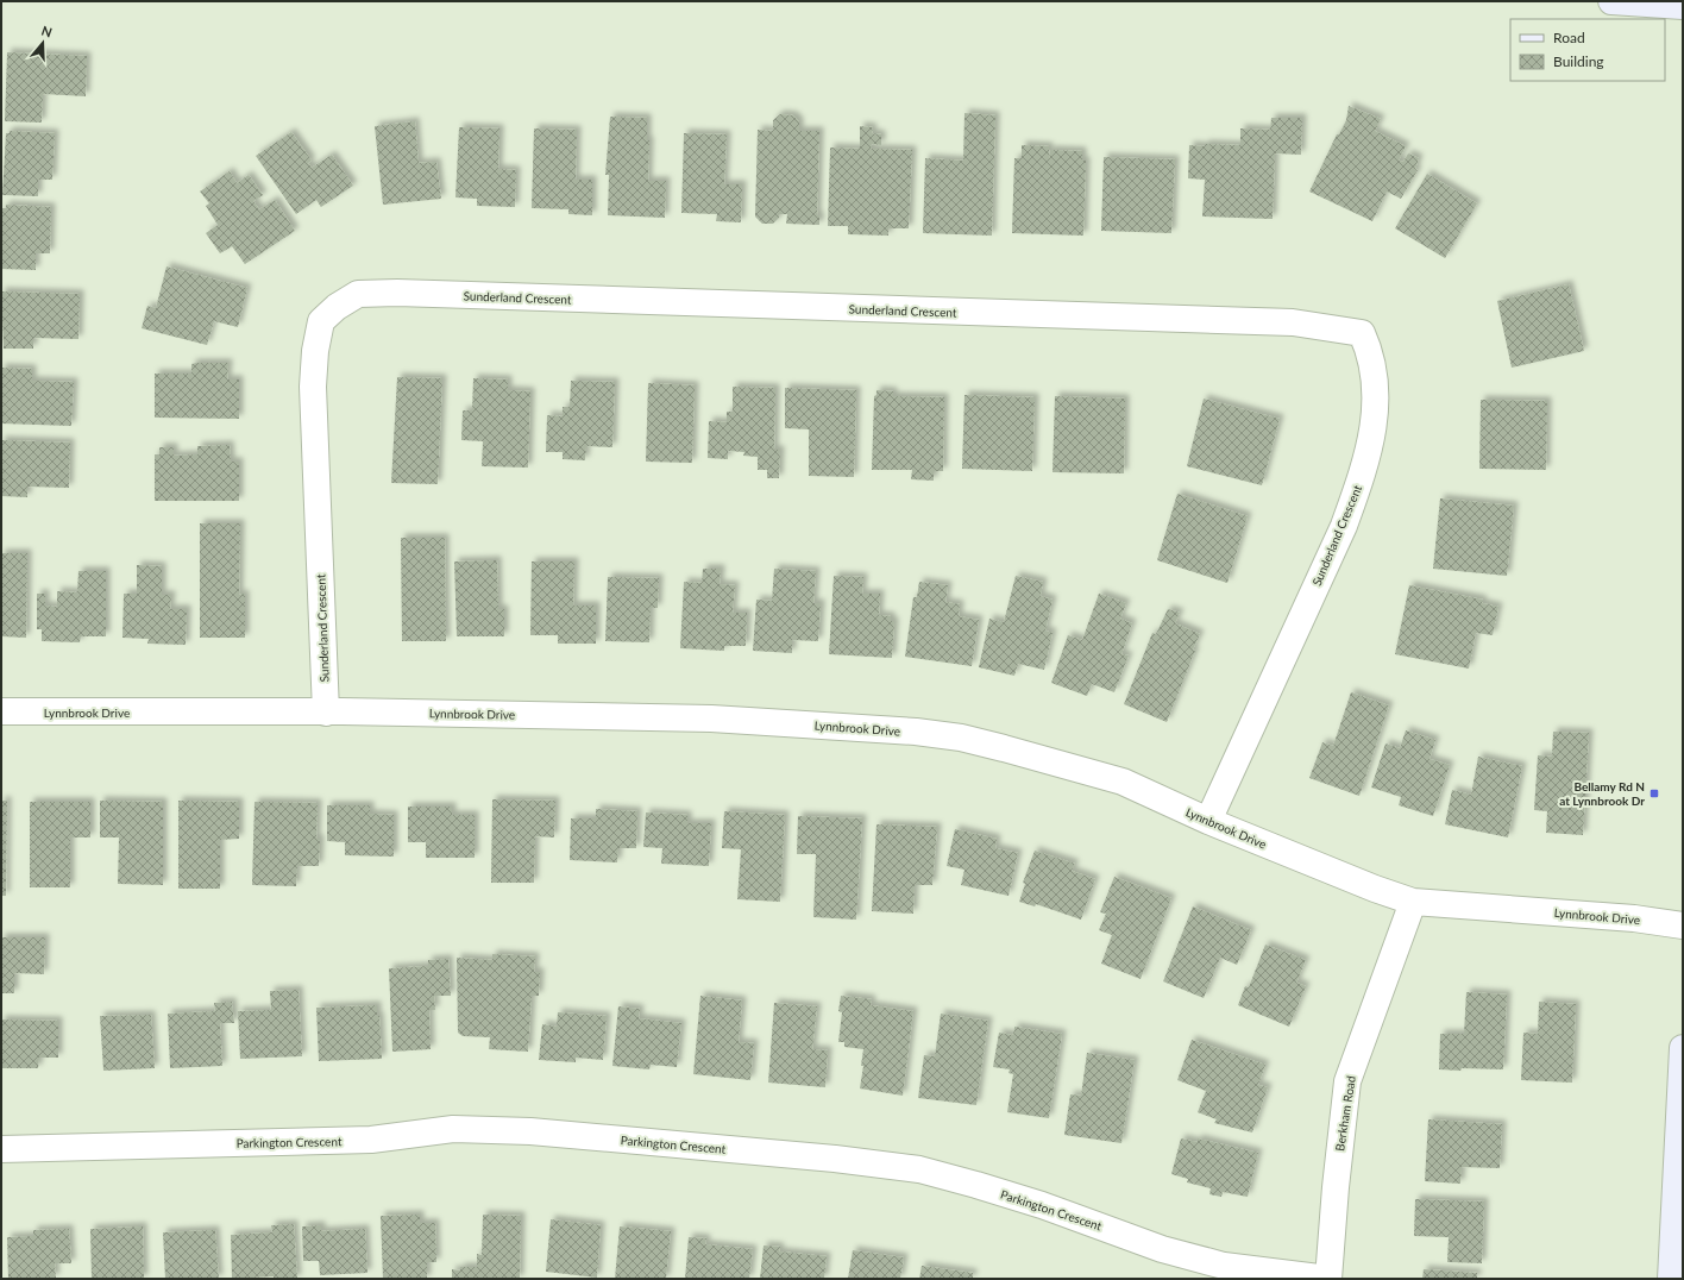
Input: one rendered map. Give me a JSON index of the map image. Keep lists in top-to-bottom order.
{
  "streets": {
    "street": [
      "Sunderland Crescent",
      "Lynnbrook Drive",
      "Berkham Road",
      "Parkington Crescent"
    ]
  },
  "crossings": [
    ["Sunderland Crescent", "Lynnbrook Drive"],
    ["Lynnbrook Drive", "Berkham Road"],
    ["Berkham Road", "Parkington Crescent"]
  ],
  "places": {
    "transit": ["Bellamy Rd N at Lynnbrook Dr"]
  },
  "legend": ["Road", "Building"],
  "north": "top"
}
